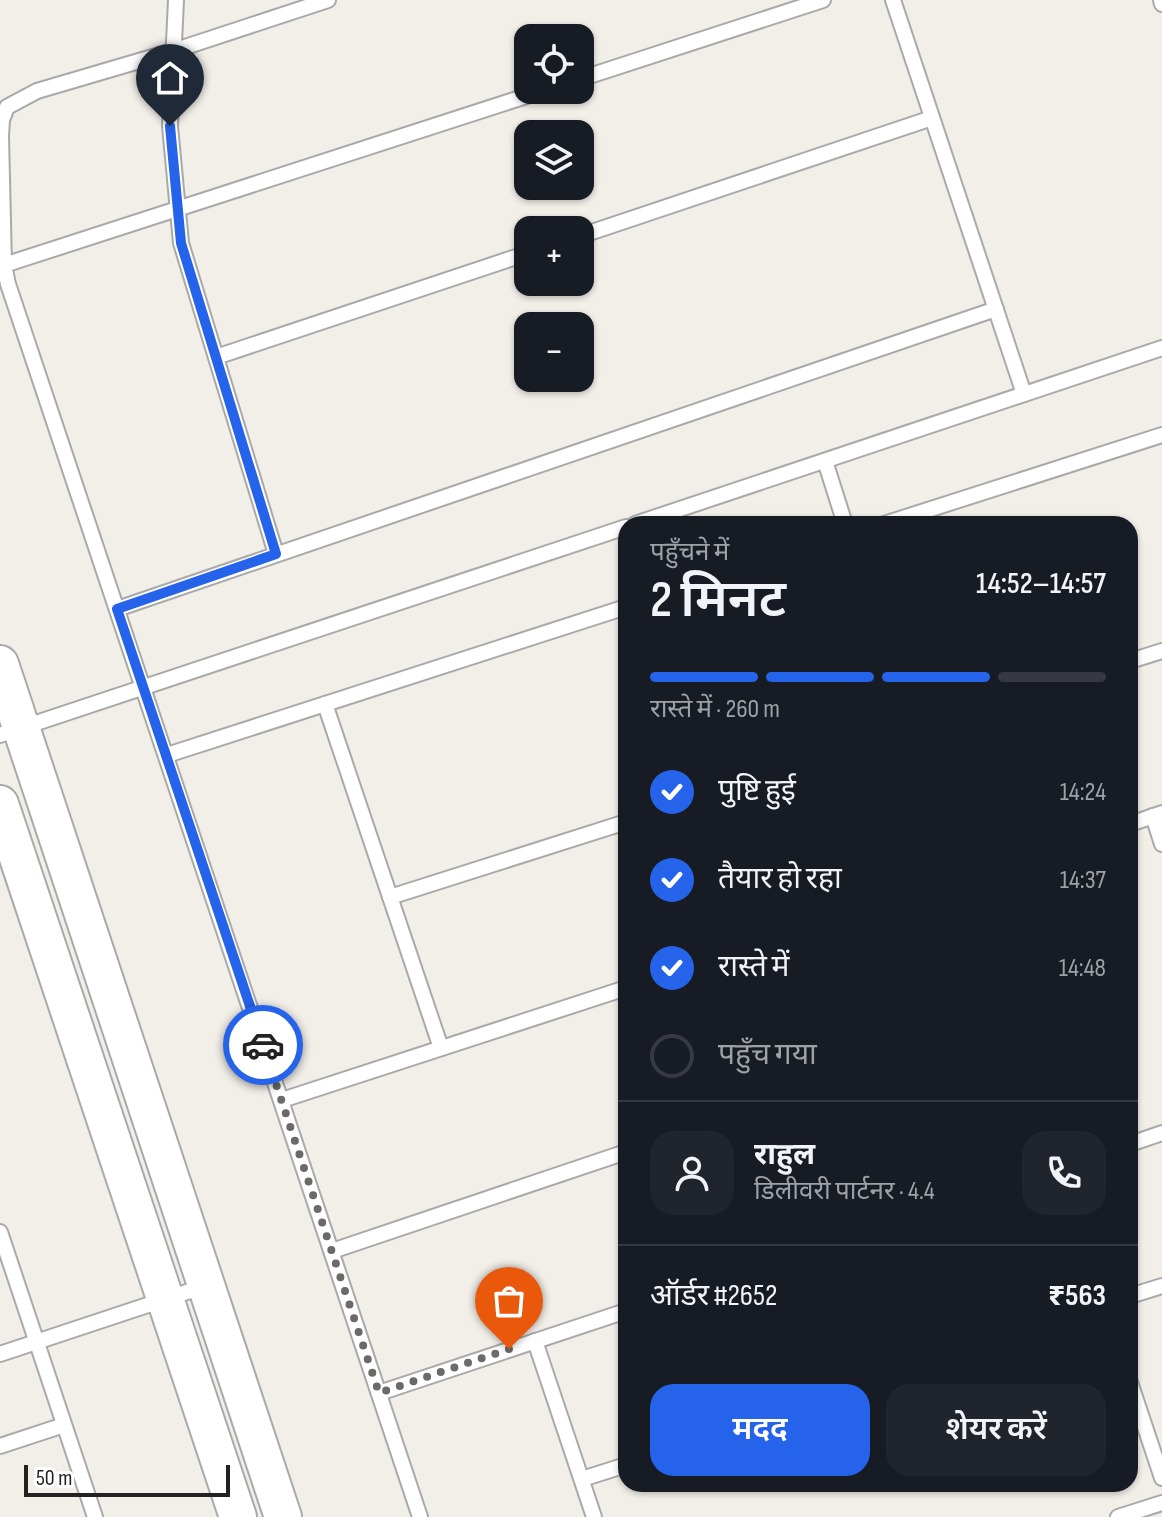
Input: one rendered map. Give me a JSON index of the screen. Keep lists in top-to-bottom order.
{
  "scale_bar": "50 m",
  "page": {
    "map_buttons": ["+", "−"],
    "heading": ["2 मिनट", "पहुँचने में", "14:52–14:57"],
    "panel": [
      "राहुल",
      "डिलीवरी पार्टनर · 4.4",
      "ऑर्डर #2652",
      "₹563"
    ],
    "bar": "रास्ते में · 260 m",
    "list": [
      ["पुष्टि हुई", "14:24"],
      ["तैयार हो रहा", "14:37"],
      ["रास्ते में", "14:48"],
      "पहुँच गया"
    ],
    "buttons": ["मदद", "शेयर करें"],
    "scale": "50 m"
  }
}
